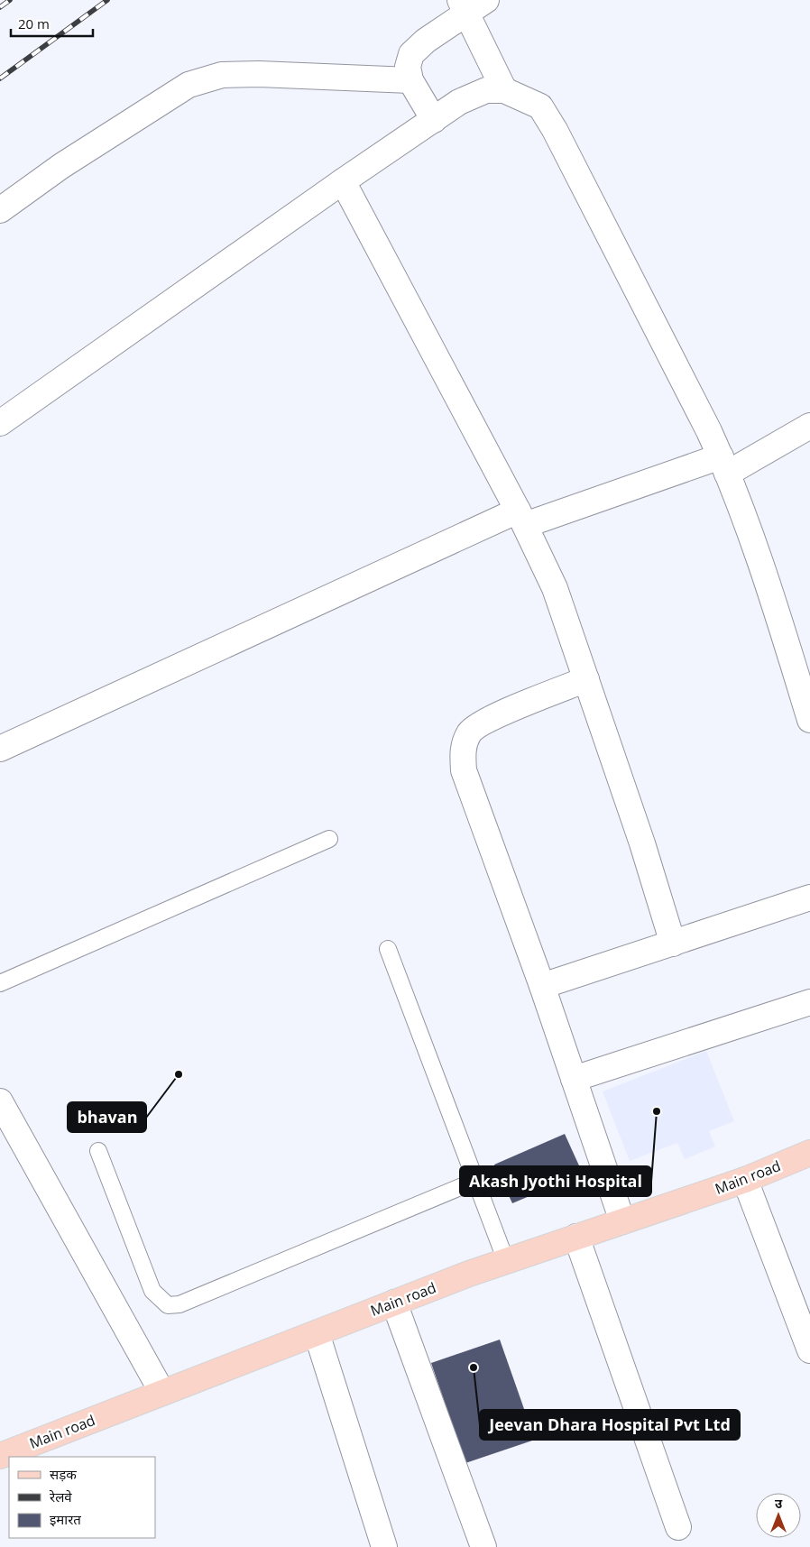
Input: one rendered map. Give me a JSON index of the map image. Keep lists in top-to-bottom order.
{
  "streets": {
    "main road": ["Main road"]
  },
  "places": ["bhavan", "Akash Jyothi Hospital", "Jeevan Dhara Hospital Pvt Ltd"],
  "legend": ["सड़क", "रेलवे", "इमारत"],
  "scale_bar": "20 m",
  "north": "top"
}
